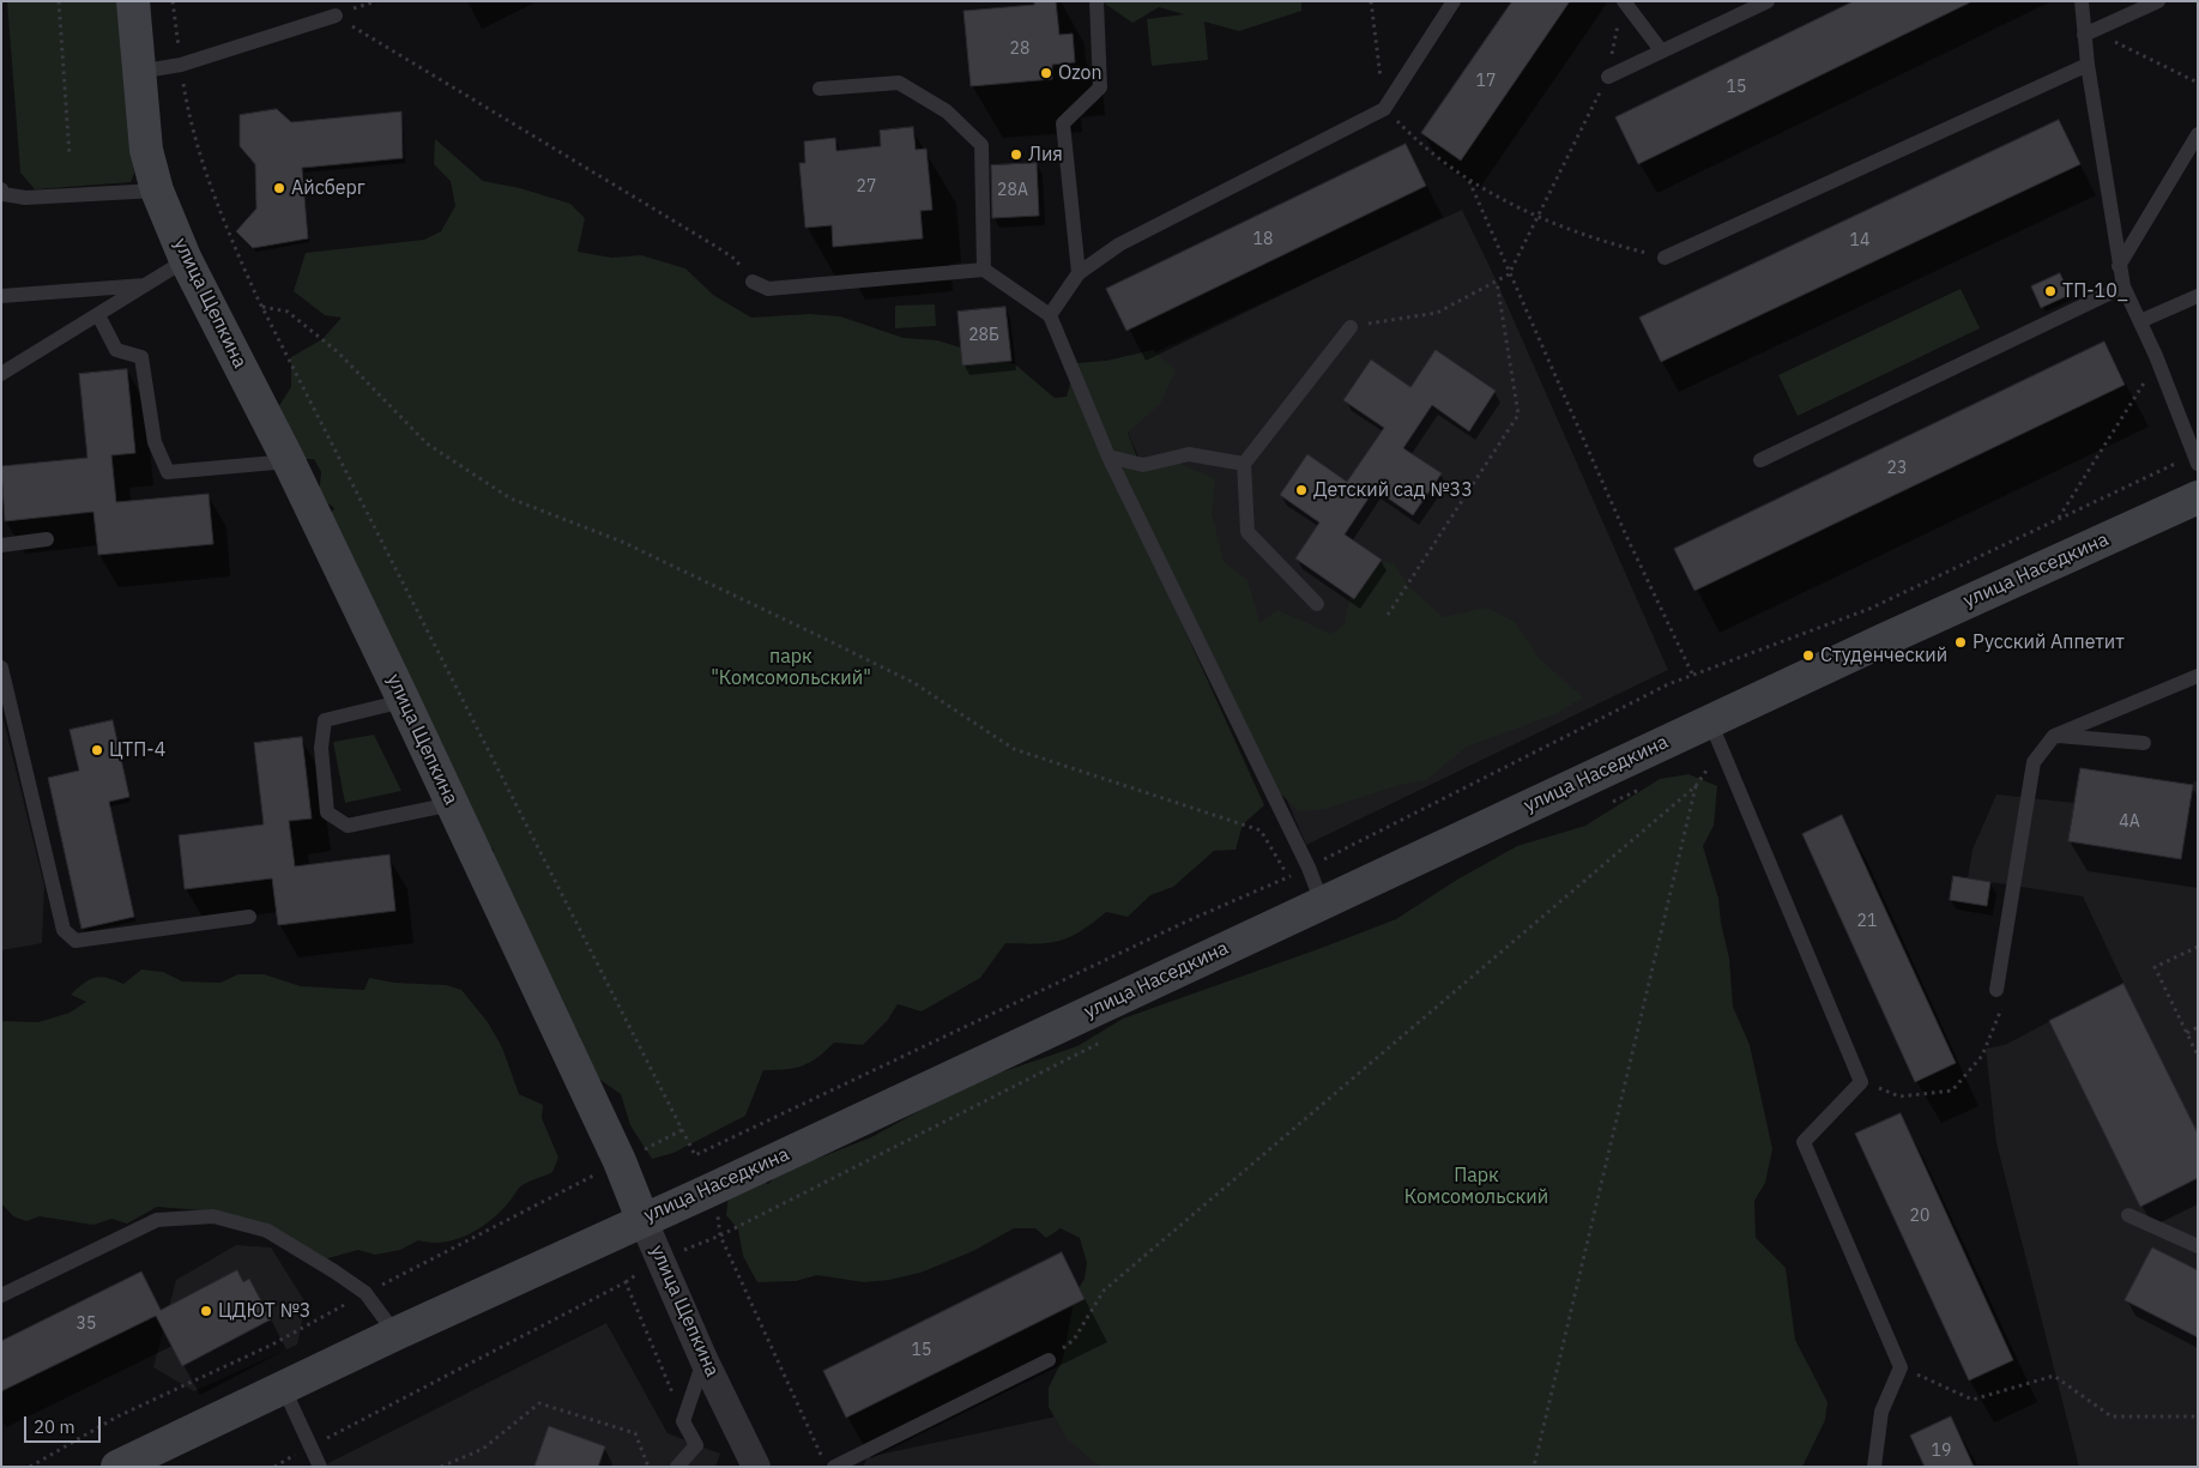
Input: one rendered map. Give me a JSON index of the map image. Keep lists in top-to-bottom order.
{
  "streets": {
    "main road": ["улица Щепкина", "улица Наседкина"]
  },
  "crossings": [
    ["улица Щепкина", "улица Наседкина"]
  ],
  "parks": ["парк \"Комсомольский\"", "Парк Комсомольский"],
  "places": [
    "Ozon",
    "Лия",
    "Айсберг",
    "ТП-10_",
    "Детский сад №33",
    "Русский Аппетит",
    "Студенческий",
    "ЦТП-4",
    "ЦДЮТ №3"
  ],
  "house_numbers": [
    "28",
    "17",
    "15",
    "27",
    "28А",
    "18",
    "14",
    "28Б",
    "23",
    "4А",
    "21",
    "20",
    "35",
    "15",
    "19"
  ],
  "scale_bar": "20 m"
}
